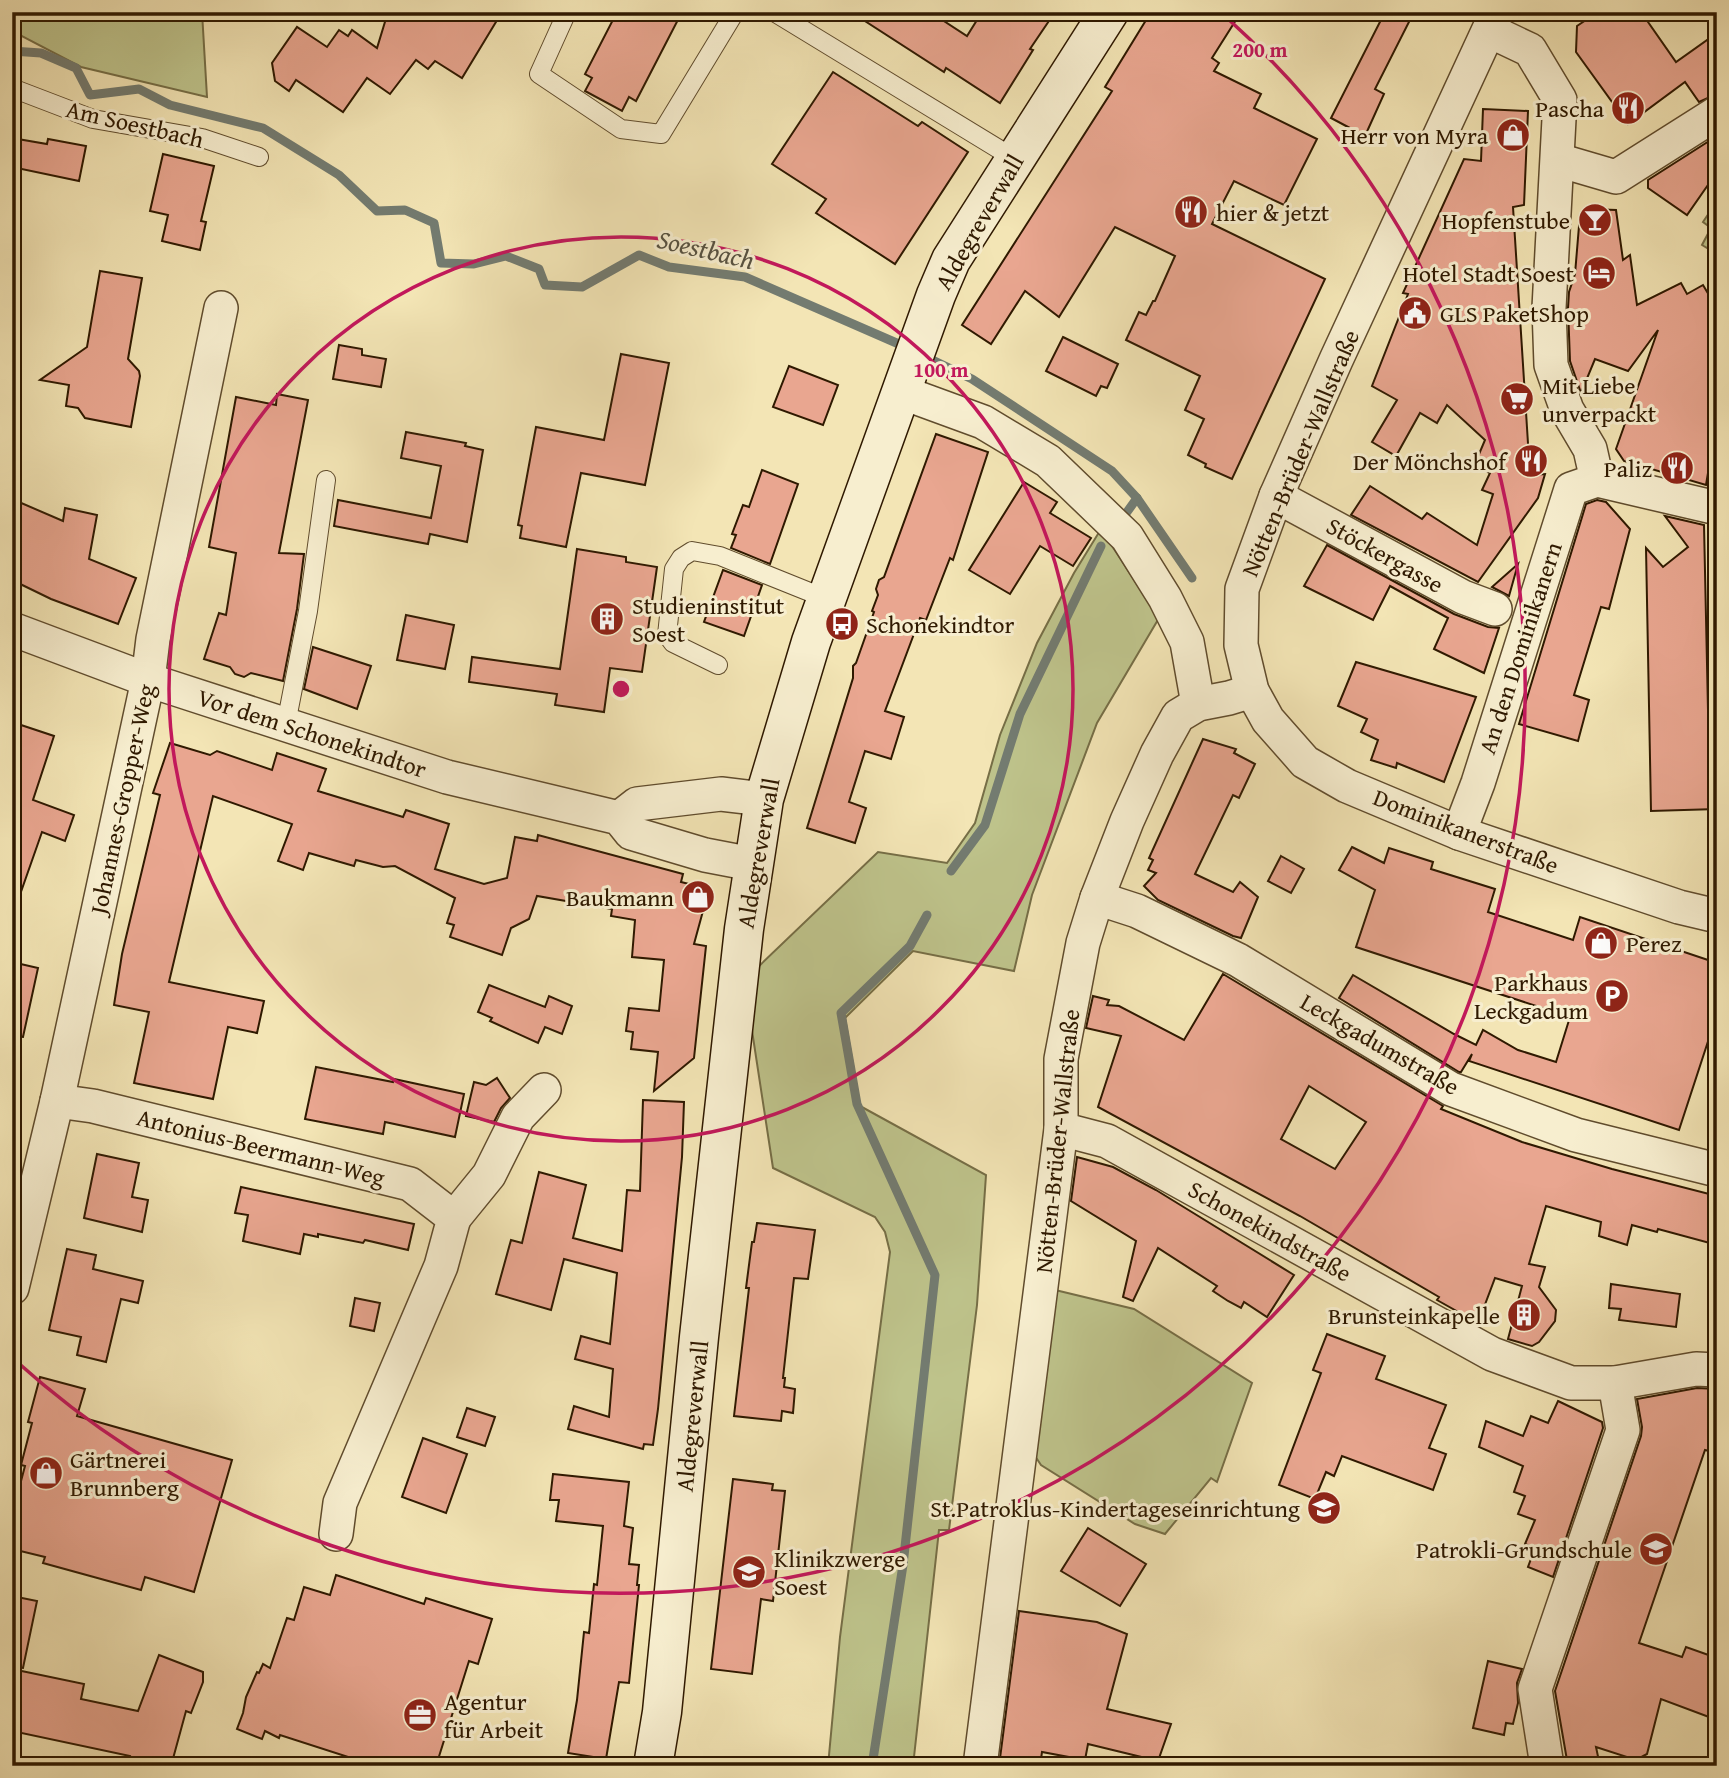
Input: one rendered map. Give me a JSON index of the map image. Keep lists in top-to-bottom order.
{
  "streets": {
    "street": [
      "Aldegreverwall",
      "Nötten-Brüder-Wallstraße",
      "Stöckergasse",
      "An den Dominikanern",
      "Vor dem Schonekindtor",
      "Johannes-Gropper-Weg",
      "Dominikanerstraße",
      "Leckgadumstraße",
      "Antonius-Beermann-Weg",
      "Schonekindstraße"
    ],
    "lane": ["Am Soestbach"]
  },
  "crossings": [
    ["Aldegreverwall", "Vor dem Schonekindtor"],
    ["Nötten-Brüder-Wallstraße", "Stöckergasse"],
    ["Nötten-Brüder-Wallstraße", "Dominikanerstraße"],
    ["Nötten-Brüder-Wallstraße", "Leckgadumstraße"],
    ["Nötten-Brüder-Wallstraße", "Schonekindstraße"],
    ["An den Dominikanern", "Dominikanerstraße"],
    ["Vor dem Schonekindtor", "Johannes-Gropper-Weg"],
    ["Johannes-Gropper-Weg", "Antonius-Beermann-Weg"]
  ],
  "water": ["Soestbach"],
  "places": {
    "restaurant": [
      "Pascha",
      "hier & jetzt",
      "Der Mönchshof",
      "Paliz"
    ],
    "shop": [
      "Herr von Myra",
      "Baukmann",
      "Perez",
      "Gärtnerei Brunnberg"
    ],
    "bar": ["Hopfenstube"],
    "hotel": ["Hotel Stadt Soest"],
    "public building": ["GLS PaketShop"],
    "supermarket": ["Mit Liebe unverpackt"],
    "building": ["Studieninstitut Soest", "Brunsteinkapelle"],
    "bus stop": ["Schonekindtor"],
    "parking": ["Parkhaus Leckgadum"],
    "school or university": ["St.Patroklus-Kindertageseinrichtung", "Patrokli-Grundschule", "Klinikzwerge Soest"],
    "office": ["Agentur für Arbeit"]
  },
  "rings": ["200 m", "100 m"]
}
